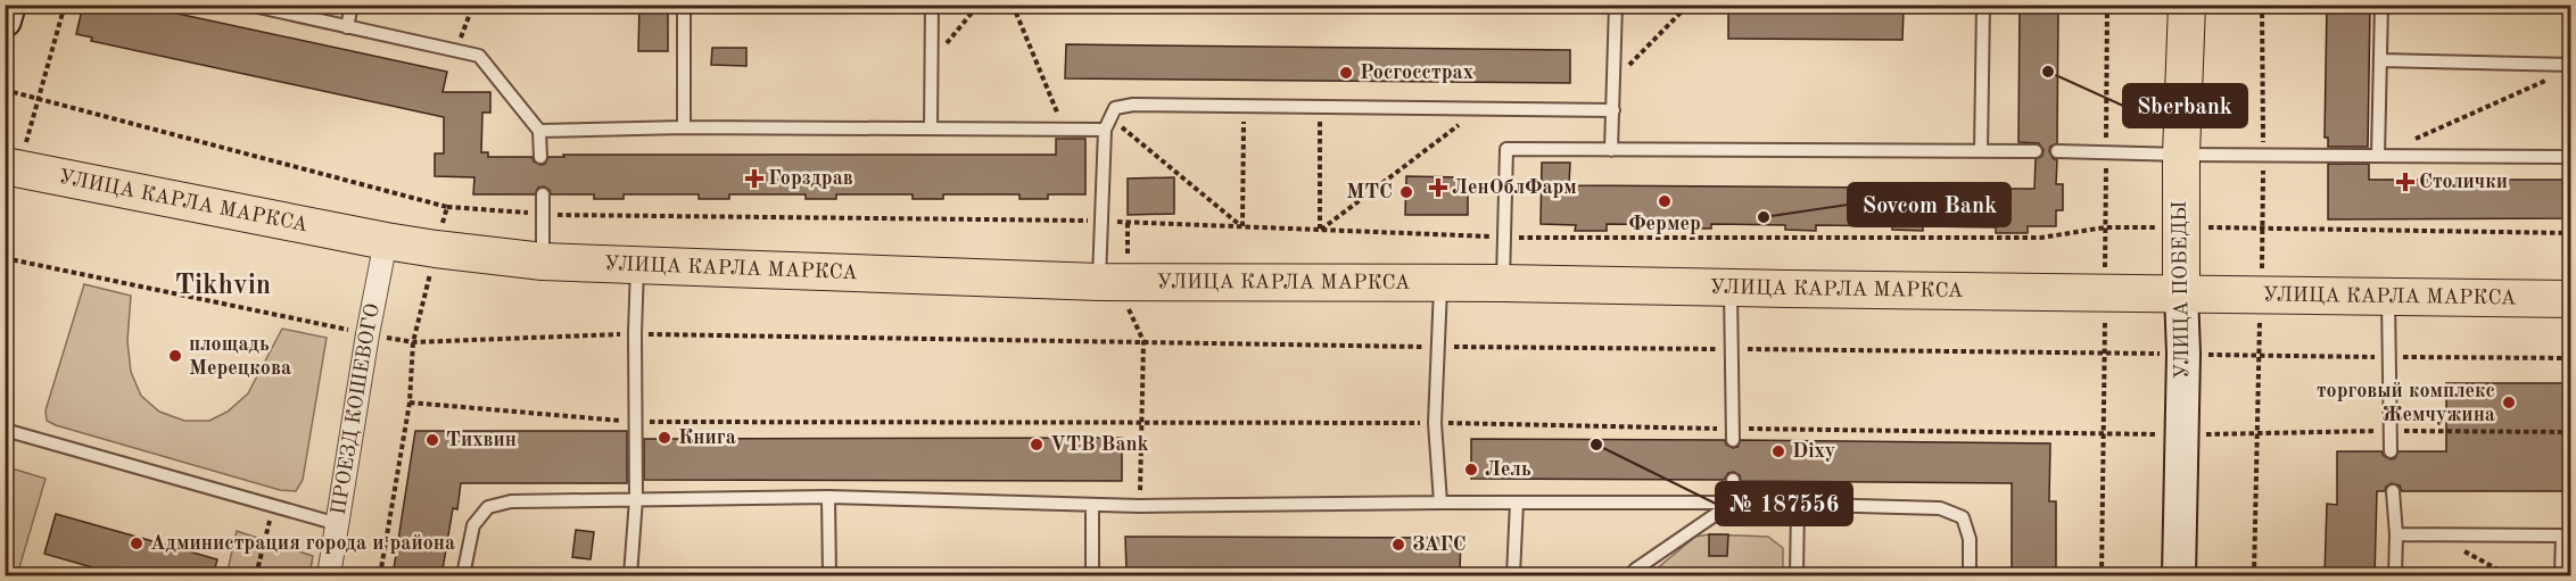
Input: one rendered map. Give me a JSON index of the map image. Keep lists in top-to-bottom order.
{
  "streets": {
    "main road": ["УЛИЦА КАРЛА МАРКСА", "УЛИЦА ПОБЕДЫ"],
    "street": ["ПРОЕЗД КОШЕВОГО"]
  },
  "crossings": [
    ["УЛИЦА КАРЛА МАРКСА", "УЛИЦА ПОБЕДЫ"],
    ["УЛИЦА КАРЛА МАРКСА", "ПРОЕЗД КОШЕВОГО"]
  ],
  "districts": ["Tikhvin"],
  "places": {
    "other": [
      "Sberbank",
      "Росгосстрах",
      "МТС",
      "Фермер",
      "Sovcom Bank",
      "площадь Мерецкова",
      "торговый комплекс Жемчужина",
      "Книга",
      "Тихвин",
      "VTB Bank",
      "№ 187556",
      "Dixy",
      "Лель",
      "Администрация города и района",
      "ЗАГС"
    ],
    "health": ["Горздрав", "Столички", "ЛенОблФарм"]
  }
}
